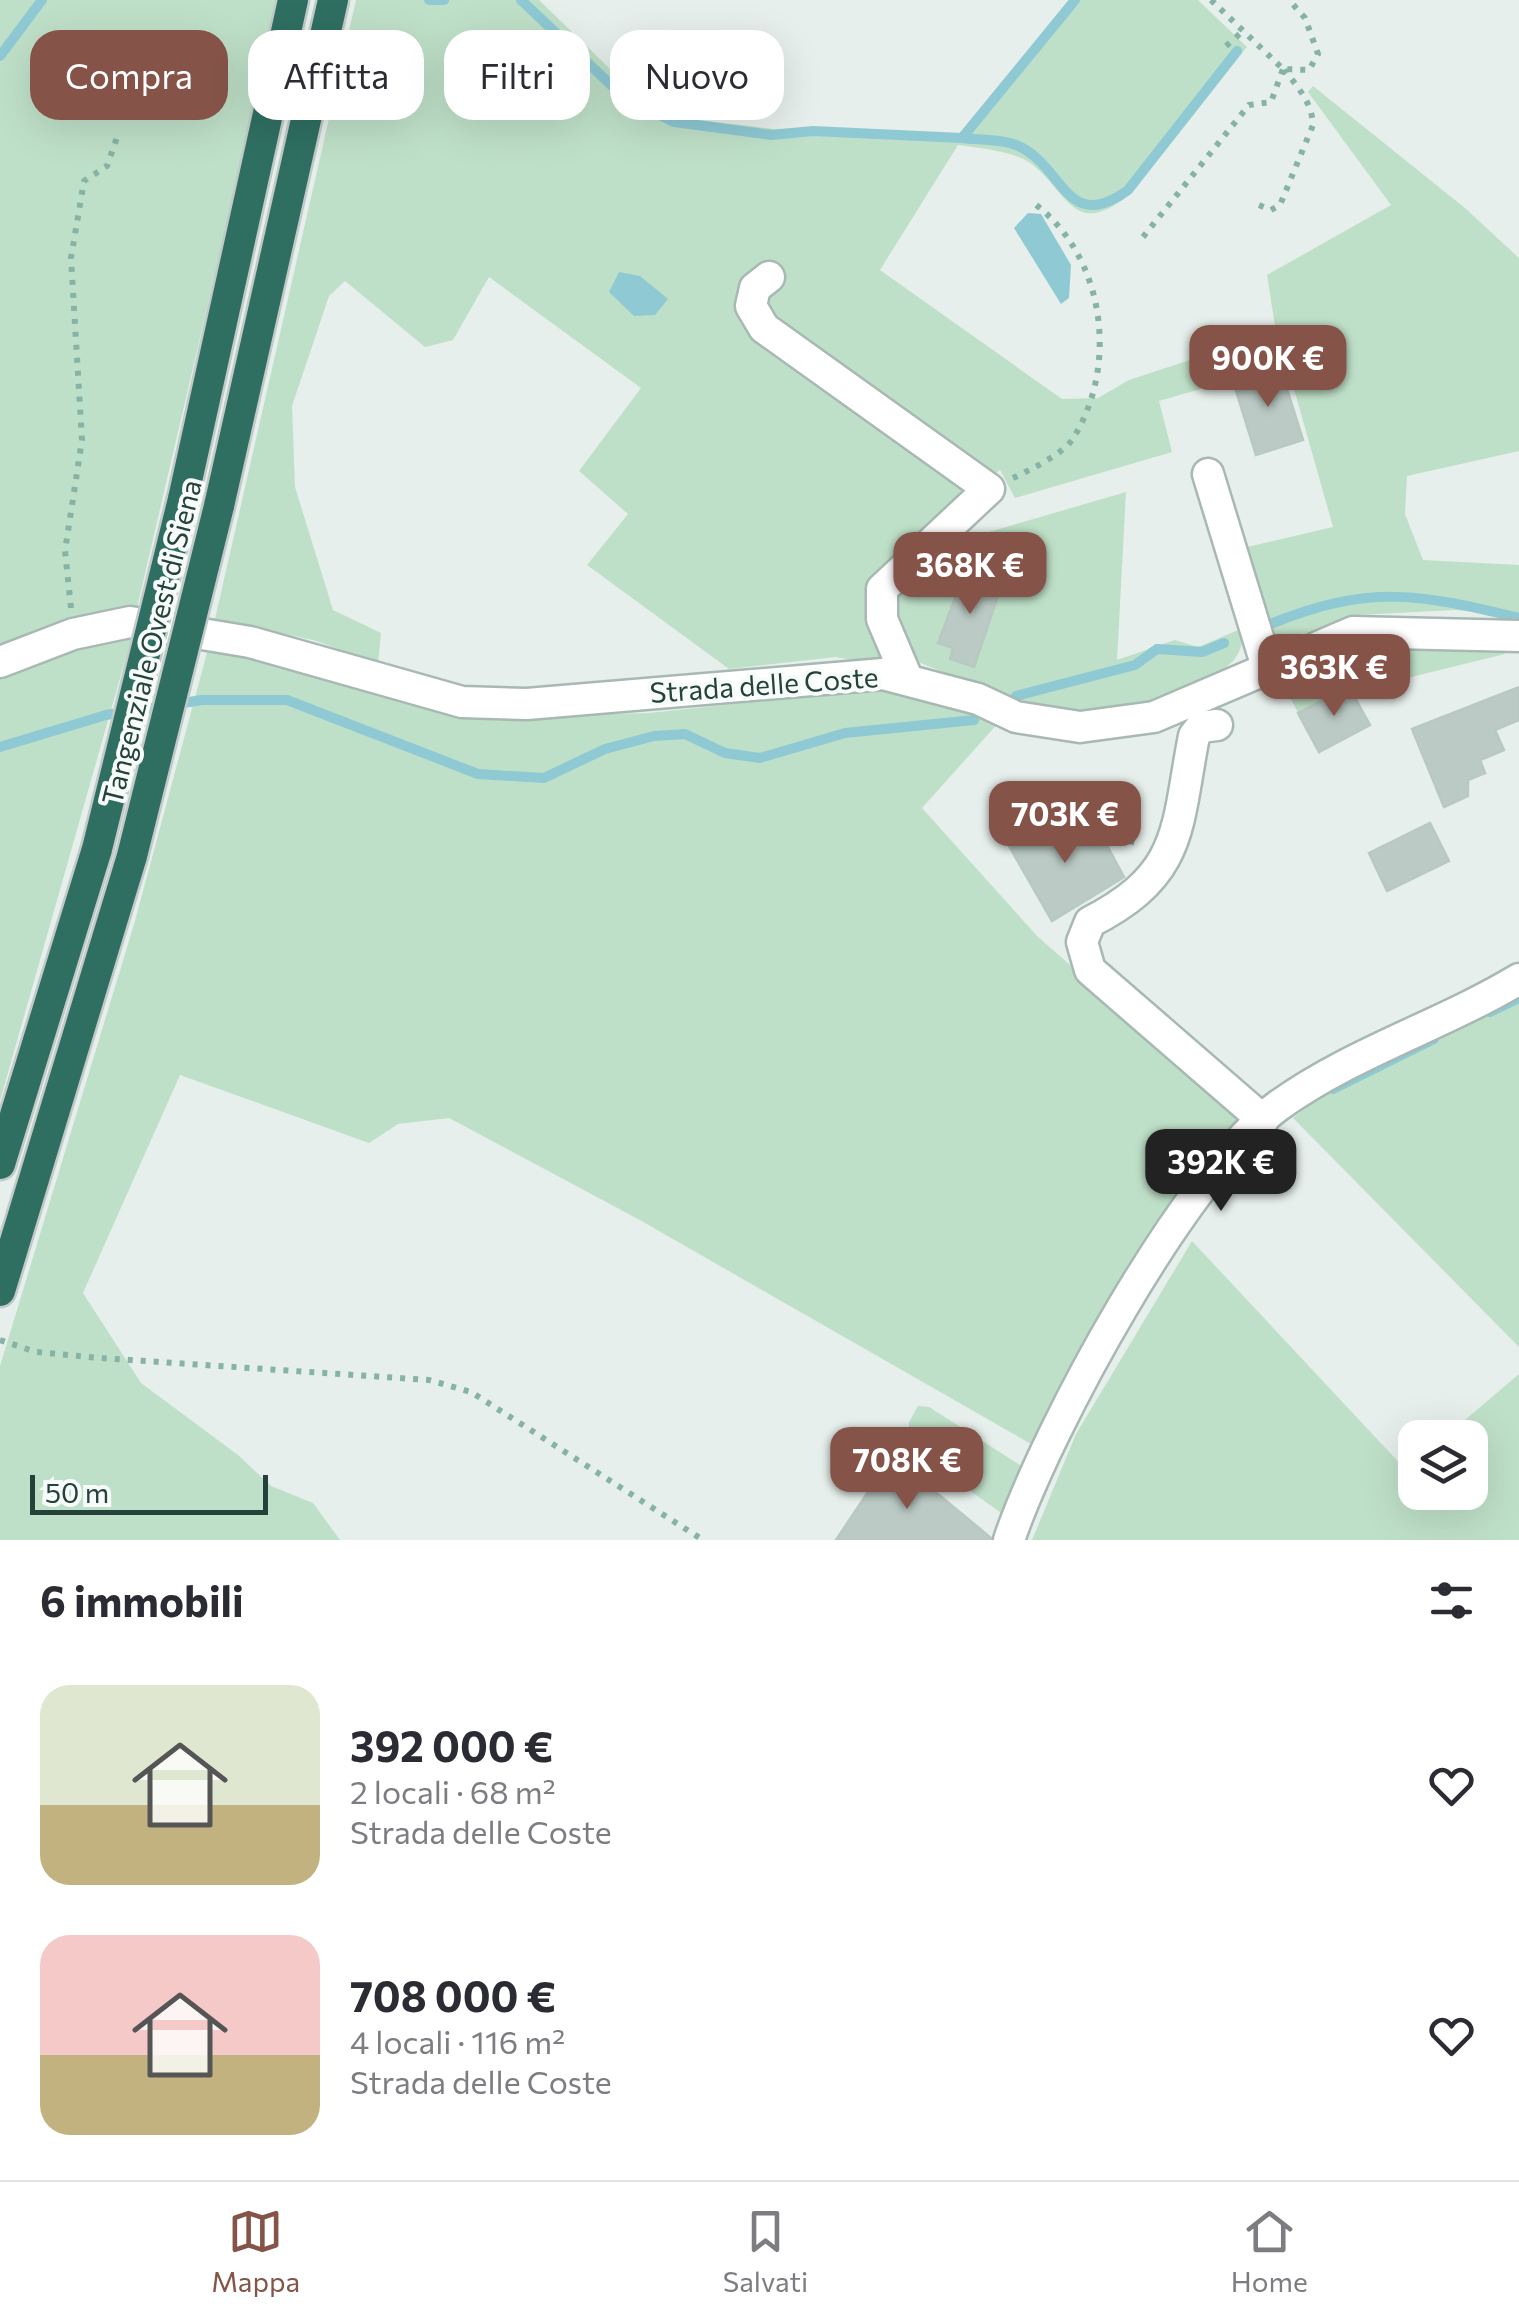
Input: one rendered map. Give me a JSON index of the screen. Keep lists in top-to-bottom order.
{
  "streets": {
    "highway": ["Tangenziale Ovest di Siena"],
    "street": ["Strada delle Coste"]
  },
  "scale_bar": "50 m",
  "page": {
    "chip": [
      "Compra",
      "Affitta",
      "Filtri",
      "Nuovo"
    ],
    "price": [
      "900K €",
      "368K €",
      "363K €",
      "703K €",
      "392K €",
      "708K €"
    ],
    "scale": "50 m",
    "heading": "6 immobili",
    "list": [
      {
        "name": "392 000 €",
        "note": "2 locali · 68 m² · Strada delle Coste"
      },
      {
        "name": "708 000 €",
        "note": "4 locali · 116 m² · Strada delle Coste"
      }
    ],
    "tabs": ["Mappa", "Salvati", "Home"]
  }
}
